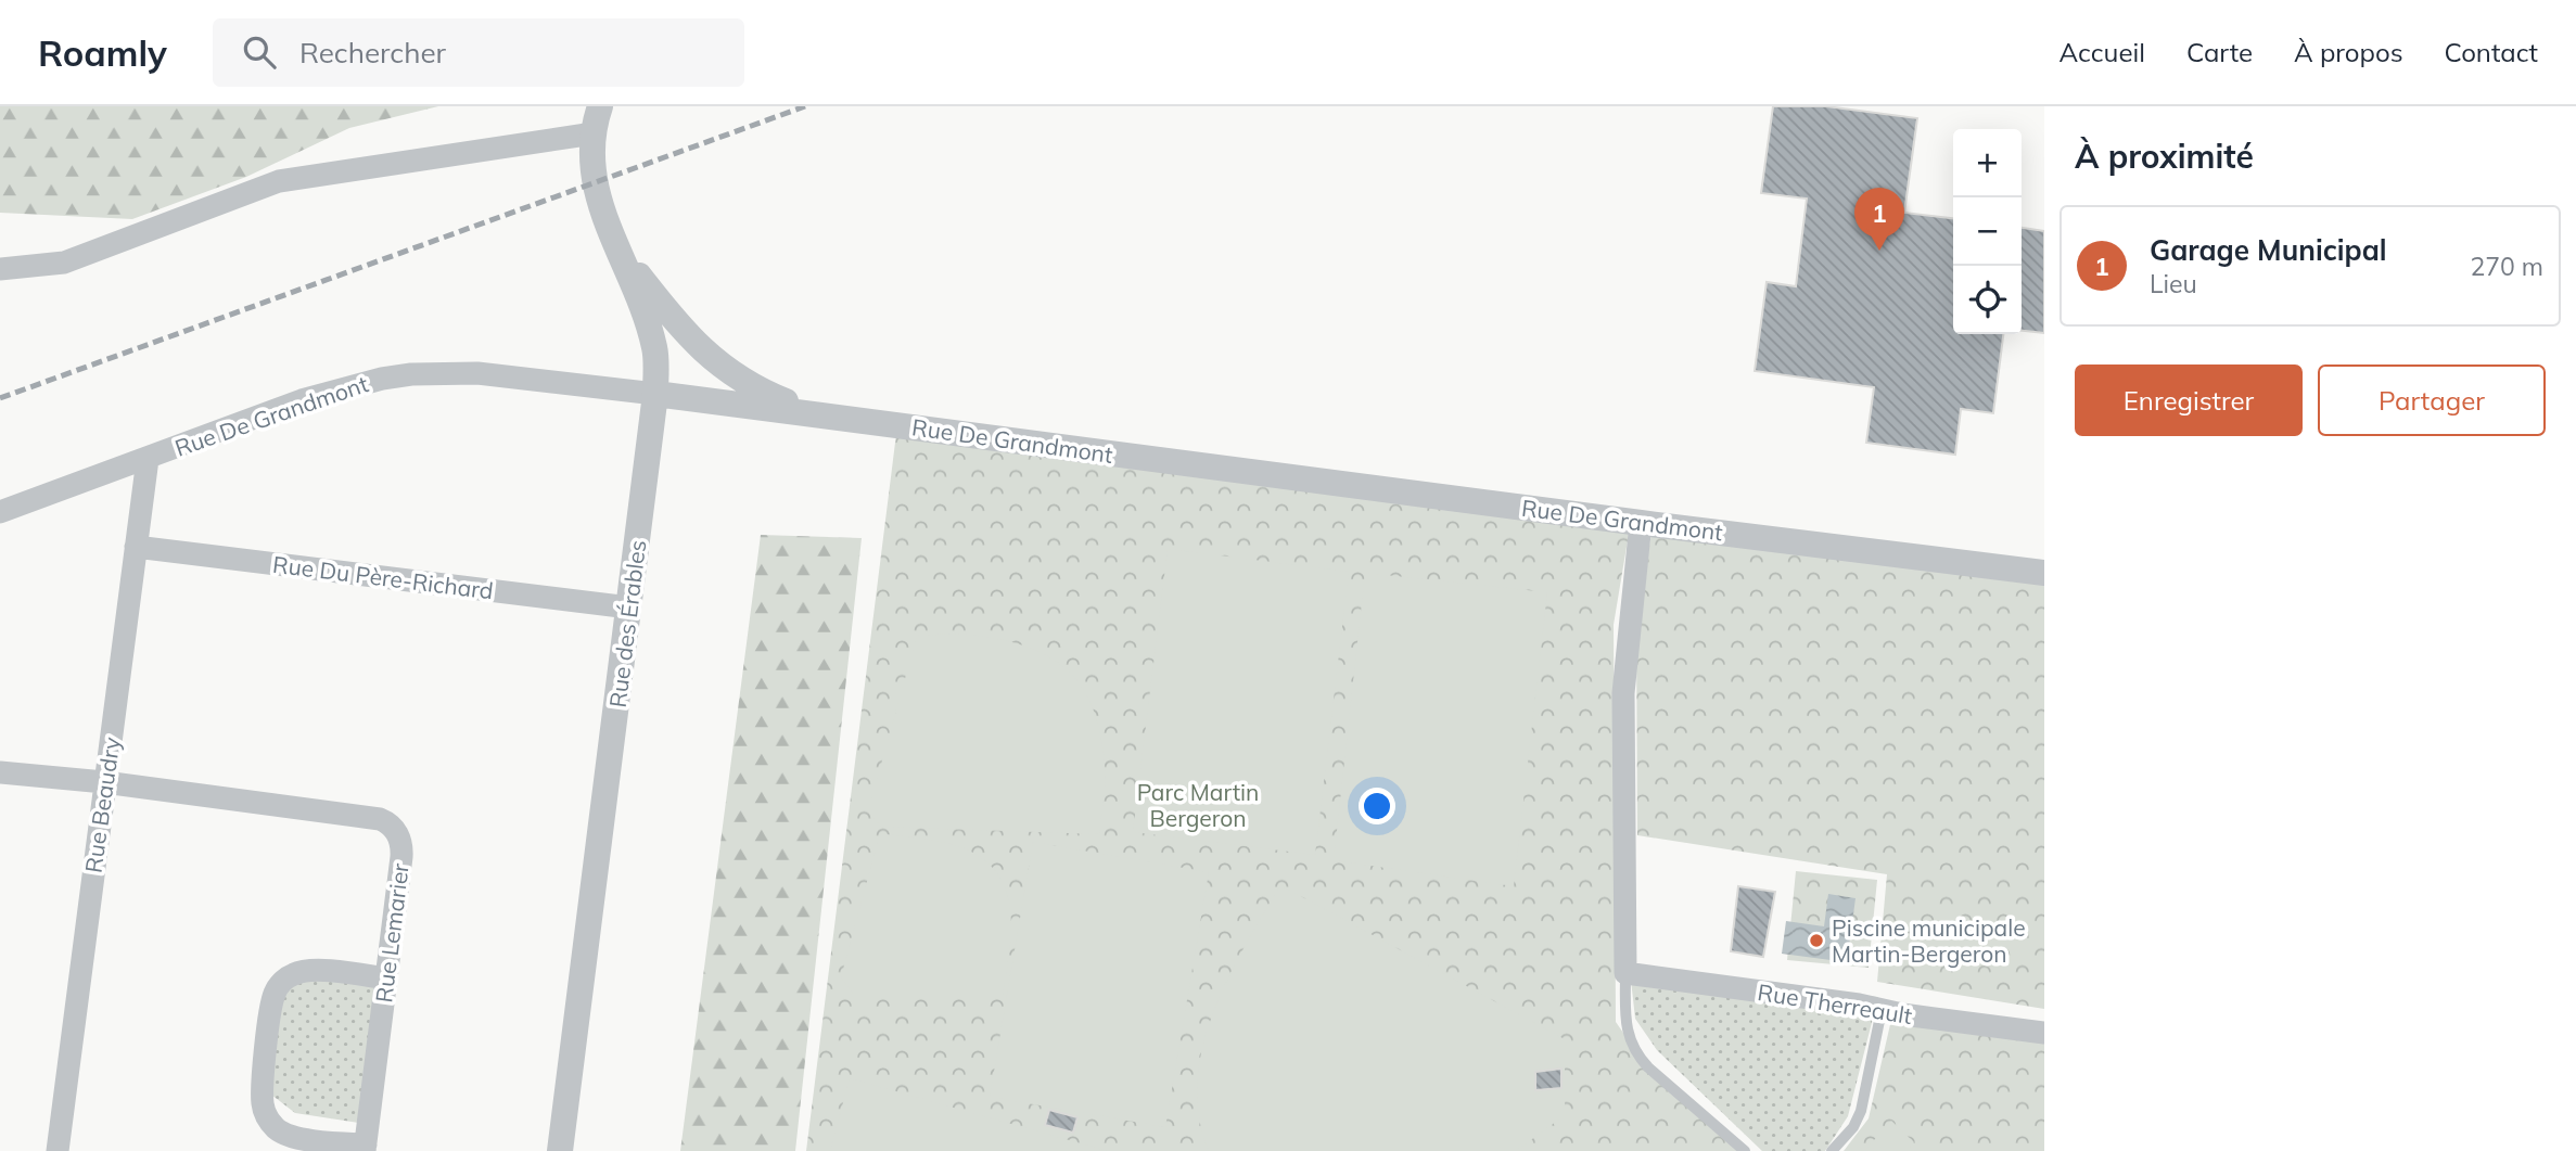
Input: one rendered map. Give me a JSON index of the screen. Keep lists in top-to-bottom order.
{
  "streets": {
    "street": [
      "Rue De Grandmont",
      "Rue Du Père-Richard",
      "Rue des Érables",
      "Rue Beaudry",
      "Rue Lemarier",
      "Rue Therreault"
    ]
  },
  "crossings": [
    ["Rue De Grandmont", "Rue des Érables"],
    ["Rue De Grandmont", "Rue Beaudry"],
    ["Rue Du Père-Richard", "Rue des Érables"],
    ["Rue Du Père-Richard", "Rue Beaudry"],
    ["Rue Beaudry", "Rue Lemarier"]
  ],
  "parks": ["Parc Martin Bergeron"],
  "places": ["Piscine municipale Martin-Bergeron"],
  "page": {
    "header": "Roamly",
    "search": "Rechercher",
    "nav": [
      "Accueil",
      "Carte",
      "À propos",
      "Contact"
    ],
    "heading": "À proximité",
    "map_buttons": ["+", "−"],
    "pins": "1",
    "list": [
      {
        "mark": "1",
        "name": "Garage Municipal",
        "note": "Lieu",
        "value": "270 m"
      }
    ],
    "buttons": ["Enregistrer", "Partager"]
  }
}
